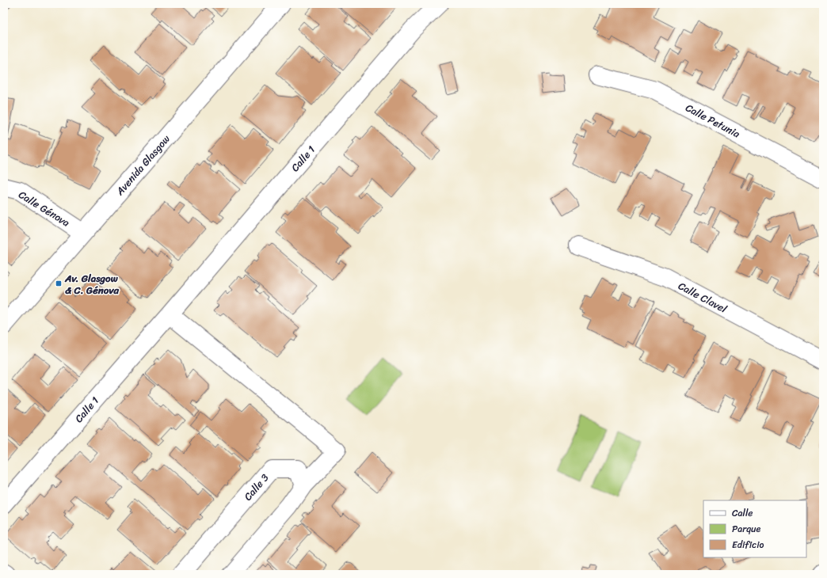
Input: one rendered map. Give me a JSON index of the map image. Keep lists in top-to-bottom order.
{
  "streets": {
    "street": [
      "Calle Petunia",
      "Calle 1",
      "Avenida Glasgow",
      "Calle Génova",
      "Calle Clavel",
      "Calle 3"
    ]
  },
  "crossings": [
    ["Avenida Glasgow", "Calle Génova"]
  ],
  "places": {
    "transit": ["Av. Glasgow & C. Génova"]
  },
  "legend": ["Calle", "Parque", "Edificio"]
}
